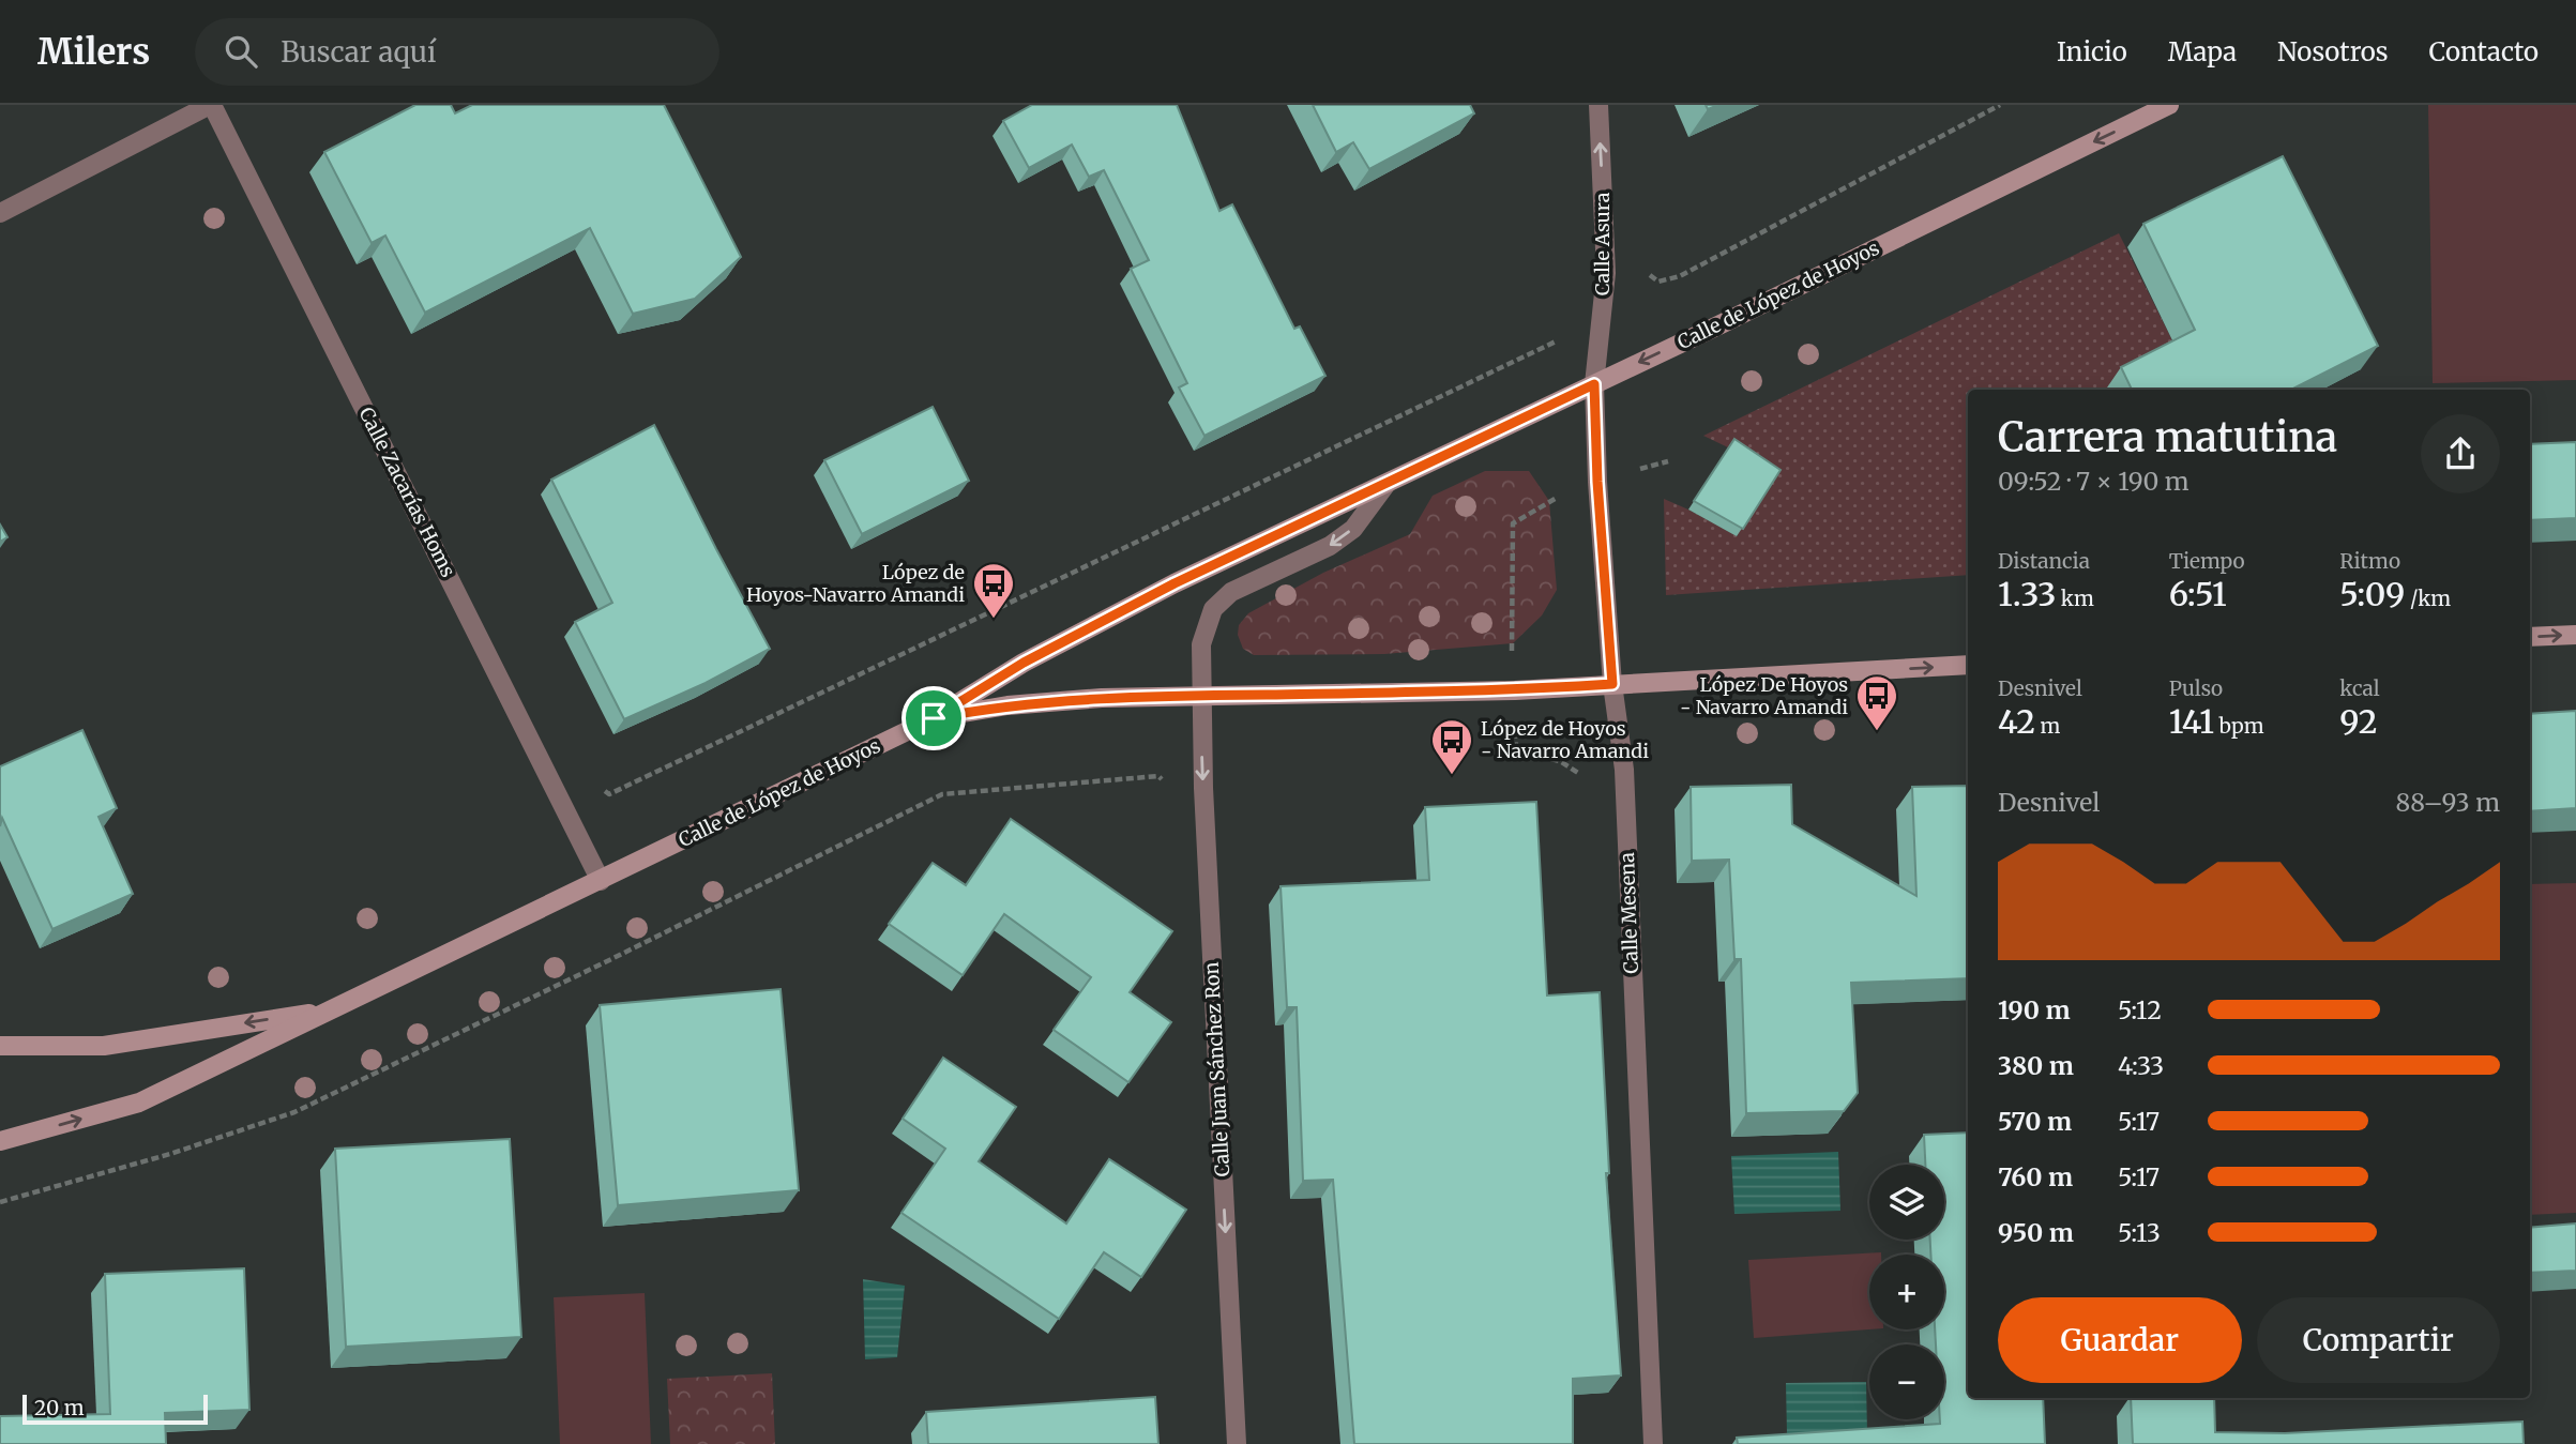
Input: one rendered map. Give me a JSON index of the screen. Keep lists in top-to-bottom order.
{
  "streets": {
    "street": [
      "Calle Asura",
      "Calle de López de Hoyos",
      "Calle Zacarías Homs",
      "Calle Mesena",
      "Calle Juan Sánchez Ron"
    ]
  },
  "crossings": [
    ["Calle Asura", "Calle de López de Hoyos"],
    ["Calle Asura", "Calle Mesena"],
    ["Calle de López de Hoyos", "Calle Zacarías Homs"],
    ["Calle de López de Hoyos", "Calle Mesena"],
    ["Calle de López de Hoyos", "Calle Juan Sánchez Ron"]
  ],
  "one_way": ["Calle Asura", "Calle Juan Sánchez Ron"],
  "places": {
    "bus stop": ["López de Hoyos-Navarro Amandi", "López De Hoyos - Navarro Amandi", "López de Hoyos - Navarro Amandi"]
  },
  "scale_bar": "20 m",
  "page": {
    "header": "Milers",
    "search": "Buscar aquí",
    "nav": [
      "Inicio",
      "Mapa",
      "Nosotros",
      "Contacto"
    ],
    "heading": ["Carrera matutina", "09:52 · 7 × 190 m"],
    "stats": [
      ["Distancia", "1.33 km"],
      ["Tiempo", "6:51"],
      ["Ritmo", "5:09 /km"],
      ["Desnivel", "42 m"],
      ["Pulso", "141 bpm"],
      ["kcal", "92"]
    ],
    "chart": ["Desnivel", "88–93 m"],
    "list": [
      {
        "name": "190 m",
        "note": "5:12"
      },
      {
        "name": "380 m",
        "note": "4:33"
      },
      {
        "name": "570 m",
        "note": "5:17"
      },
      {
        "name": "760 m",
        "note": "5:17"
      },
      {
        "name": "950 m",
        "note": "5:13"
      }
    ],
    "map_buttons": ["+", "−"],
    "buttons": ["Guardar", "Compartir"],
    "scale": "20 m"
  }
}
